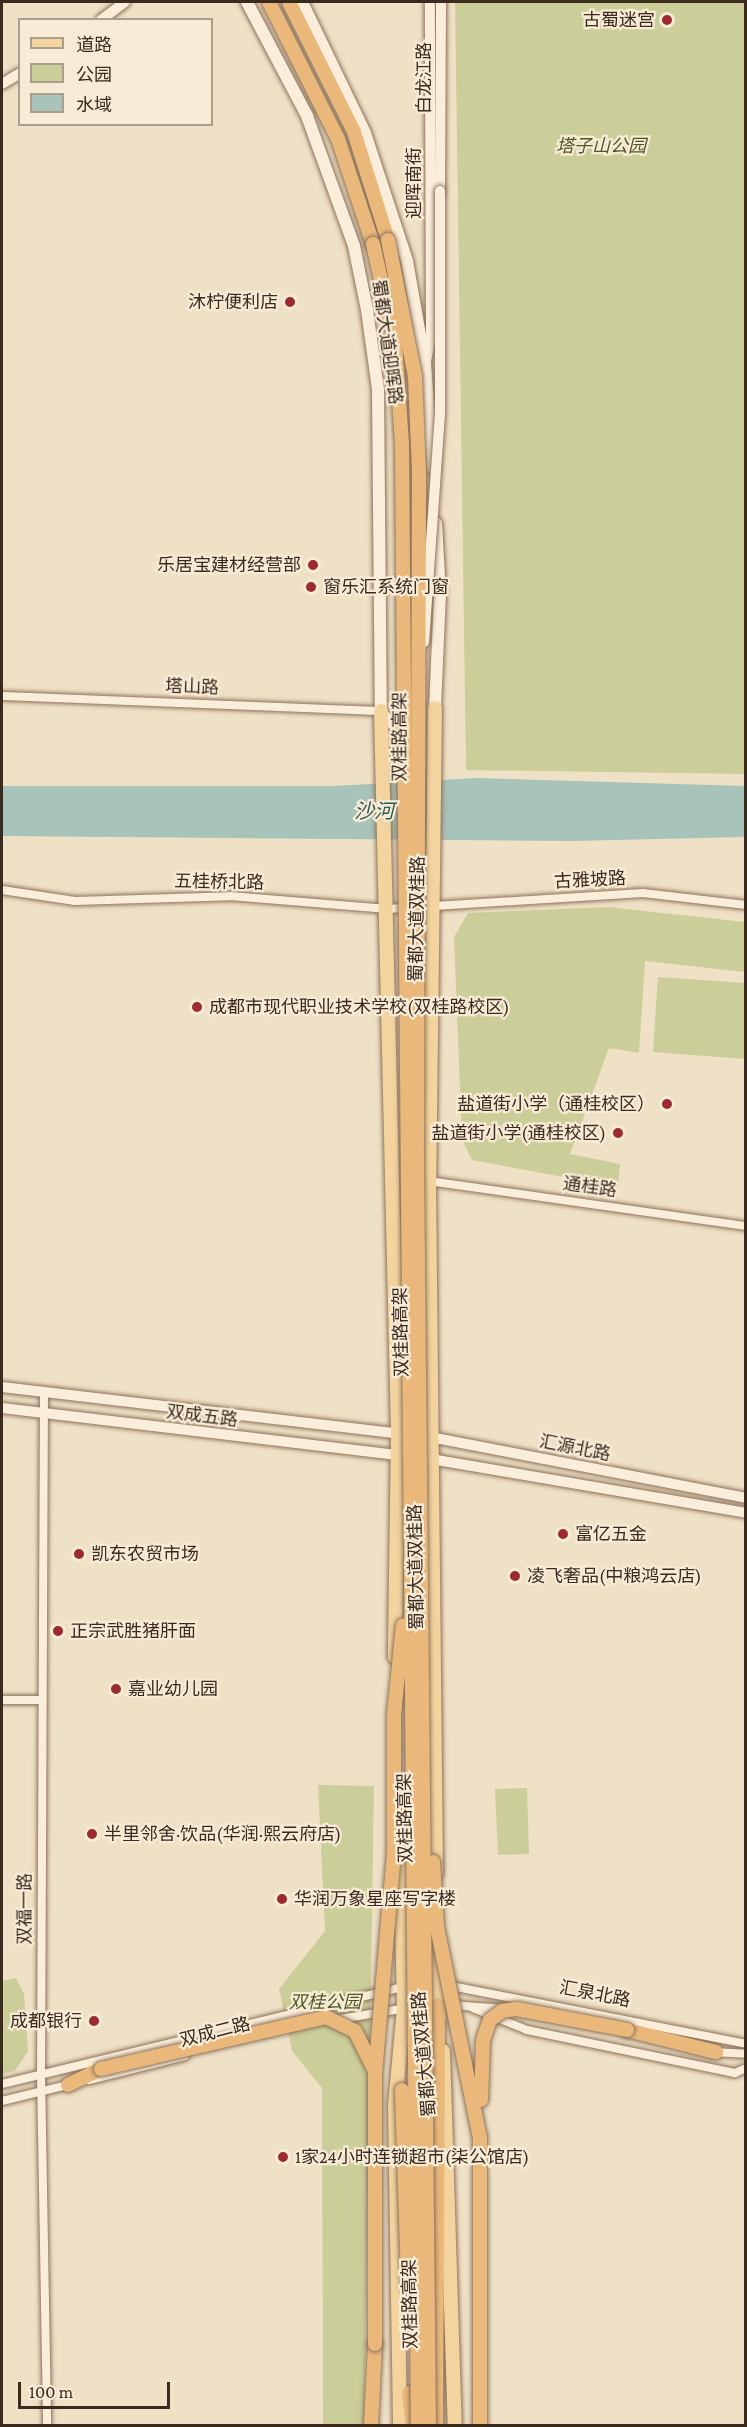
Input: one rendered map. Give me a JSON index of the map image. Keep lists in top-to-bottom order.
{
  "streets": {
    "highway": ["双桂路高架"],
    "main road": ["蜀都大道迎晖路", "蜀都大道双桂路"],
    "street": [
      "白龙江路",
      "迎晖南街",
      "塔山路",
      "古雅坡路",
      "五桂桥北路",
      "通桂路",
      "双成五路",
      "汇源北路",
      "双福一路",
      "汇泉北路",
      "双成二路"
    ]
  },
  "crossings": [
    ["白龙江路", "双桂路高架"],
    ["迎晖南街", "蜀都大道迎晖路"],
    ["蜀都大道迎晖路", "塔山路"],
    ["蜀都大道迎晖路", "蜀都大道双桂路"],
    ["塔山路", "蜀都大道双桂路"],
    ["古雅坡路", "五桂桥北路"],
    ["古雅坡路", "蜀都大道双桂路"],
    ["五桂桥北路", "蜀都大道双桂路"],
    ["蜀都大道双桂路", "通桂路"],
    ["蜀都大道双桂路", "双成五路"],
    ["蜀都大道双桂路", "汇源北路"],
    ["蜀都大道双桂路", "汇泉北路"],
    ["蜀都大道双桂路", "双成二路"],
    ["双成五路", "汇源北路"],
    ["双成五路", "双福一路"],
    ["双福一路", "双成二路"],
    ["汇泉北路", "双成二路"]
  ],
  "water": ["沙河"],
  "parks": ["塔子山公园", "双桂公园"],
  "places": [
    "古蜀迷宫",
    "沐柠便利店",
    "乐居宝建材经营部",
    "窗乐汇系统门窗",
    "成都市现代职业技术学校(双桂路校区)",
    "盐道街小学（通桂校区）",
    "盐道街小学(通桂校区)",
    "富亿五金",
    "凯东农贸市场",
    "凌飞奢品(中粮鸿云店)",
    "正宗武胜猪肝面",
    "嘉业幼儿园",
    "半里邻舍·饮品(华润·熙云府店)",
    "华润万象星座写字楼",
    "成都银行",
    "1家24小时连锁超市(柒公馆店)"
  ],
  "legend": ["道路", "公园", "水域"],
  "scale_bar": "100 m"
}
